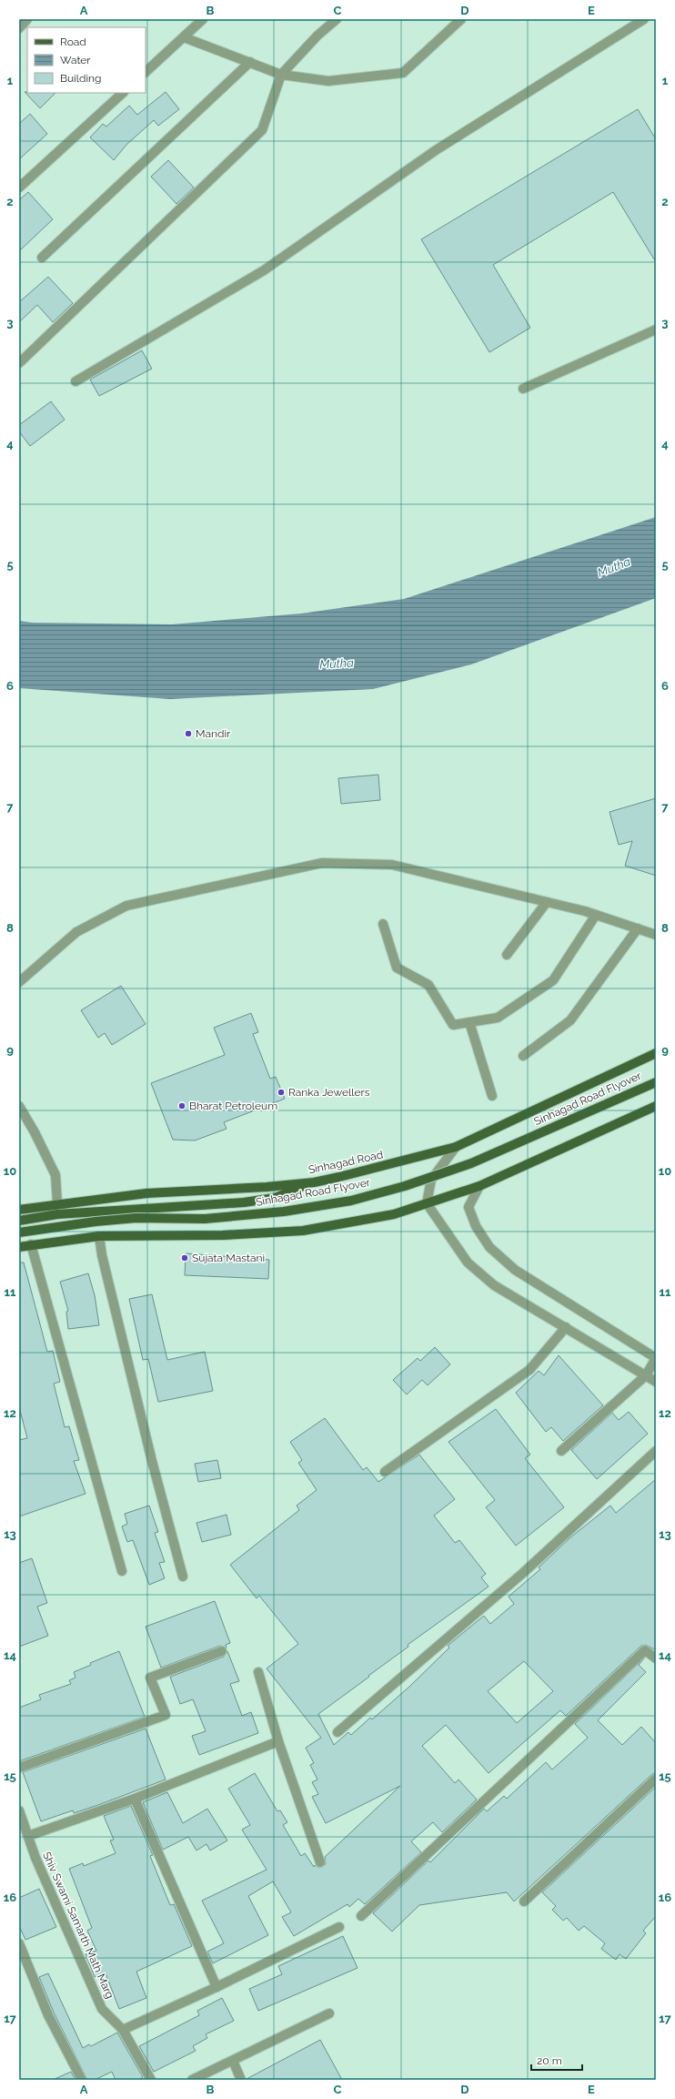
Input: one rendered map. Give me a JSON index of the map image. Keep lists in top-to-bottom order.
{
  "streets": {
    "main road": ["Sinhagad Road Flyover", "Sinhagad Road"],
    "street": ["Shiv Swami Samarth Math Marg"]
  },
  "crossings": [
    ["Sinhagad Road Flyover", "Sinhagad Road"]
  ],
  "water": ["Mutha"],
  "places": [
    "Mandir",
    "Ranka Jewellers",
    "Bharat Petroleum",
    "Sujata Mastani"
  ],
  "legend": ["Road", "Water", "Building"],
  "scale_bar": "20 m",
  "grid": {
    "columns": [
      "A",
      "B",
      "C",
      "D",
      "E"
    ],
    "rows": [
      "1",
      "2",
      "3",
      "4",
      "5",
      "6",
      "7",
      "8",
      "9",
      "10",
      "11",
      "12",
      "13",
      "14",
      "15",
      "16",
      "17"
    ]
  }
}
